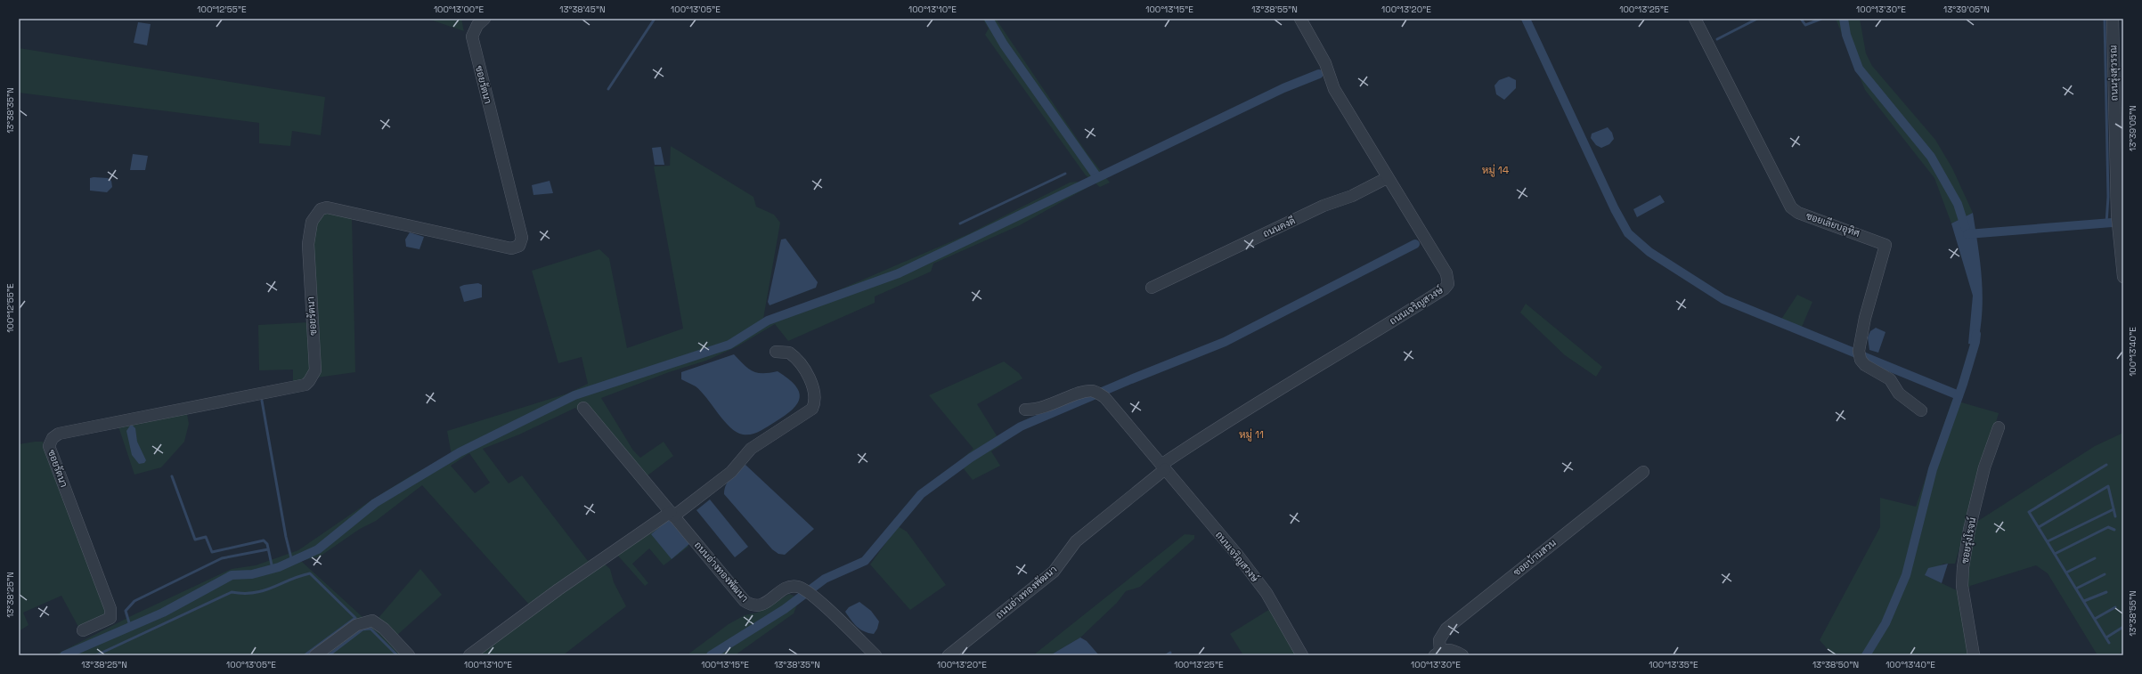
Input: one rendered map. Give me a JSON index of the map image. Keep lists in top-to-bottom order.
{
  "streets": {
    "street": [
      "ถนนรุ่งสุวรรณ",
      "ซอยรัตนา",
      "ซอยเลียบอุทิศ",
      "ถนนคงดี",
      "ถนนเจริญสวงษ์",
      "ซอยรุ่งโรจน์",
      "ซอยบ้านสวน",
      "ถนนอ่างทองพัฒนา"
    ]
  },
  "crossings": [
    ["ถนนคงดี", "ถนนเจริญสวงษ์"],
    ["ถนนเจริญสวงษ์", "ถนนอ่างทองพัฒนา"]
  ],
  "districts": ["หมู่ 14", "หมู่ 11"],
  "coordinates": [
    "100°12'55\"E",
    "100°13'00\"E",
    "13°38'45\"N",
    "100°13'05\"E",
    "100°13'10\"E",
    "100°13'15\"E",
    "13°38'55\"N",
    "100°13'20\"E",
    "100°13'25\"E",
    "100°13'30\"E",
    "13°39'05\"N",
    "13°38'35\"N",
    "100°13'40\"E",
    "13°38'25\"N",
    "100°13'35\"E",
    "13°38'50\"N"
  ]
}
